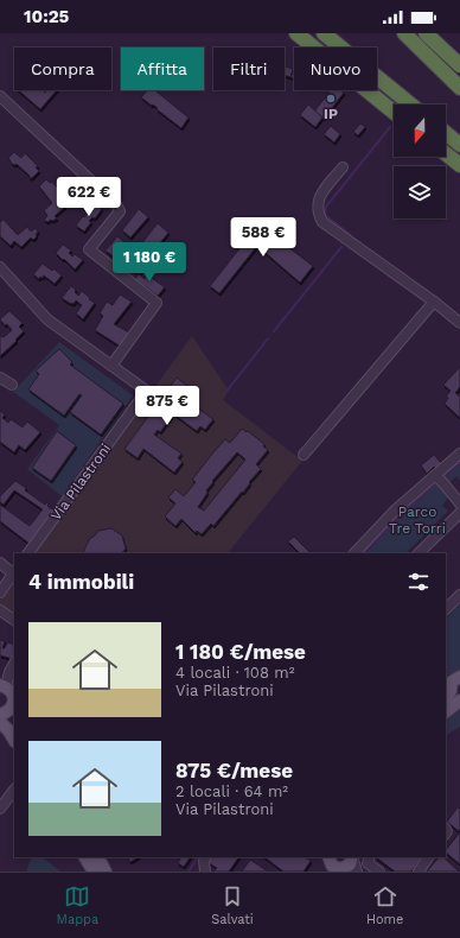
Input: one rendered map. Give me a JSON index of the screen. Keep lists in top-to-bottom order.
{
  "streets": {
    "street": ["Via Pilastroni"]
  },
  "parks": ["Parco Tre Torri"],
  "places": ["IP"],
  "north": "bottom",
  "page": {
    "status": "10:25",
    "chip": [
      "Compra",
      "Affitta",
      "Filtri",
      "Nuovo"
    ],
    "price": [
      "622 €",
      "588 €",
      "1 180 €",
      "875 €"
    ],
    "heading": "4 immobili",
    "list": [
      {
        "name": "1 180 €/mese",
        "note": "4 locali · 108 m² · Via Pilastroni"
      },
      {
        "name": "875 €/mese",
        "note": "2 locali · 64 m² · Via Pilastroni"
      }
    ],
    "tabs": ["Mappa", "Salvati", "Home"]
  }
}
